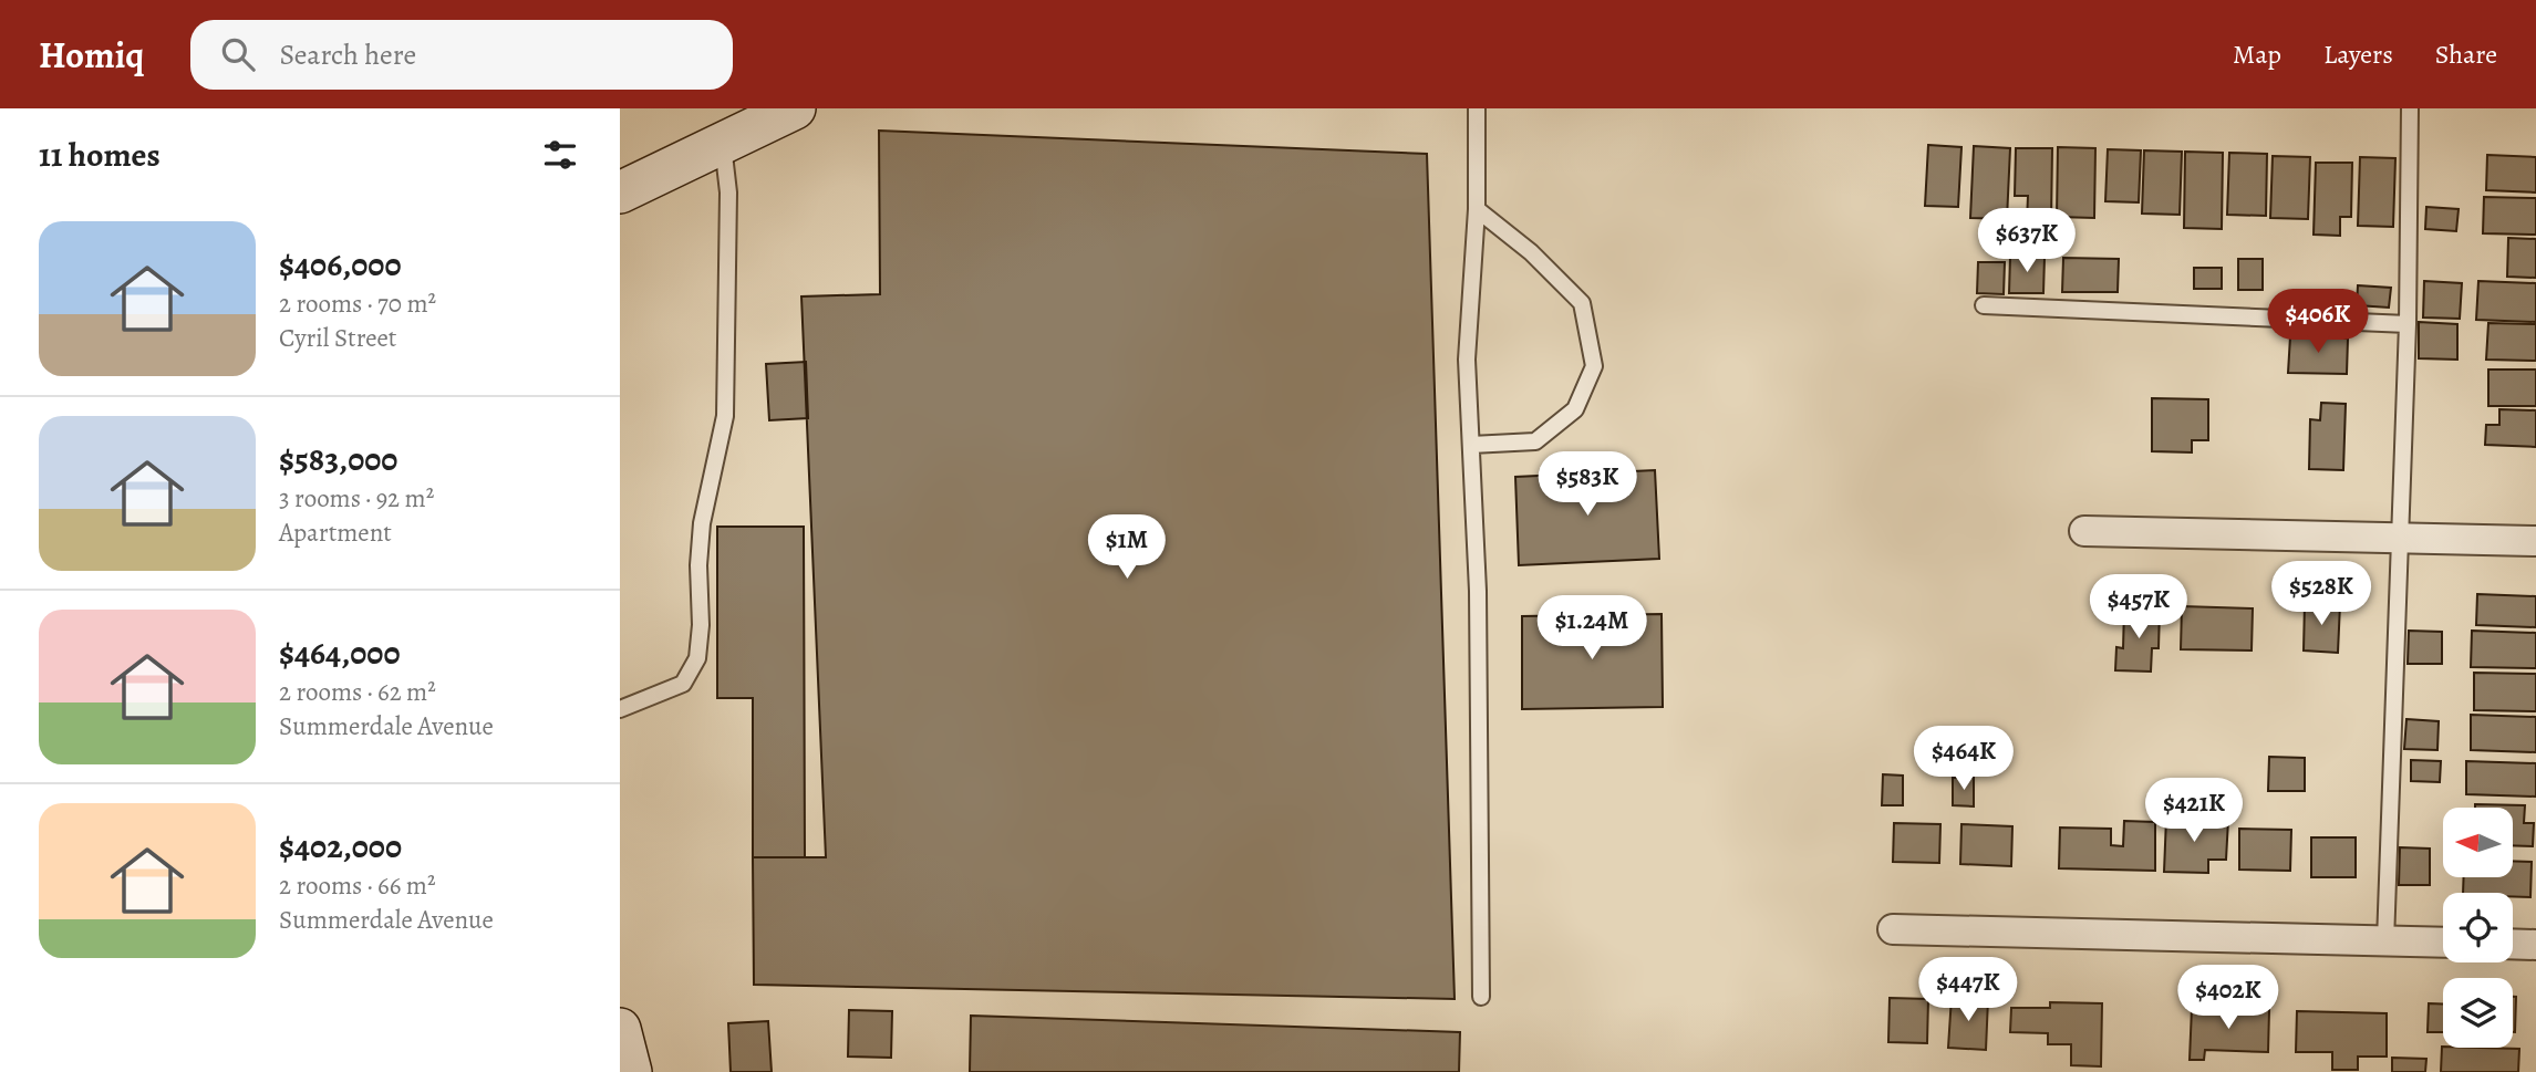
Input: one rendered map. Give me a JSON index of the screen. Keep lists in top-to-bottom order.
{
  "north": "left",
  "page": {
    "header": "Homiq",
    "search": "Search here",
    "nav": ["Map", "Layers", "Share"],
    "heading": "11 homes",
    "list": [
      {
        "name": "$406,000",
        "note": "2 rooms · 70 m² · Cyril Street"
      },
      {
        "name": "$583,000",
        "note": "3 rooms · 92 m² · Apartment"
      },
      {
        "name": "$464,000",
        "note": "2 rooms · 62 m² · Summerdale Avenue"
      },
      {
        "name": "$402,000",
        "note": "2 rooms · 66 m² · Summerdale Avenue"
      }
    ],
    "price": [
      "$637K",
      "$406K",
      "$583K",
      "$1M",
      "$528K",
      "$457K",
      "$1.24M",
      "$464K",
      "$421K",
      "$447K",
      "$402K"
    ]
  }
}
